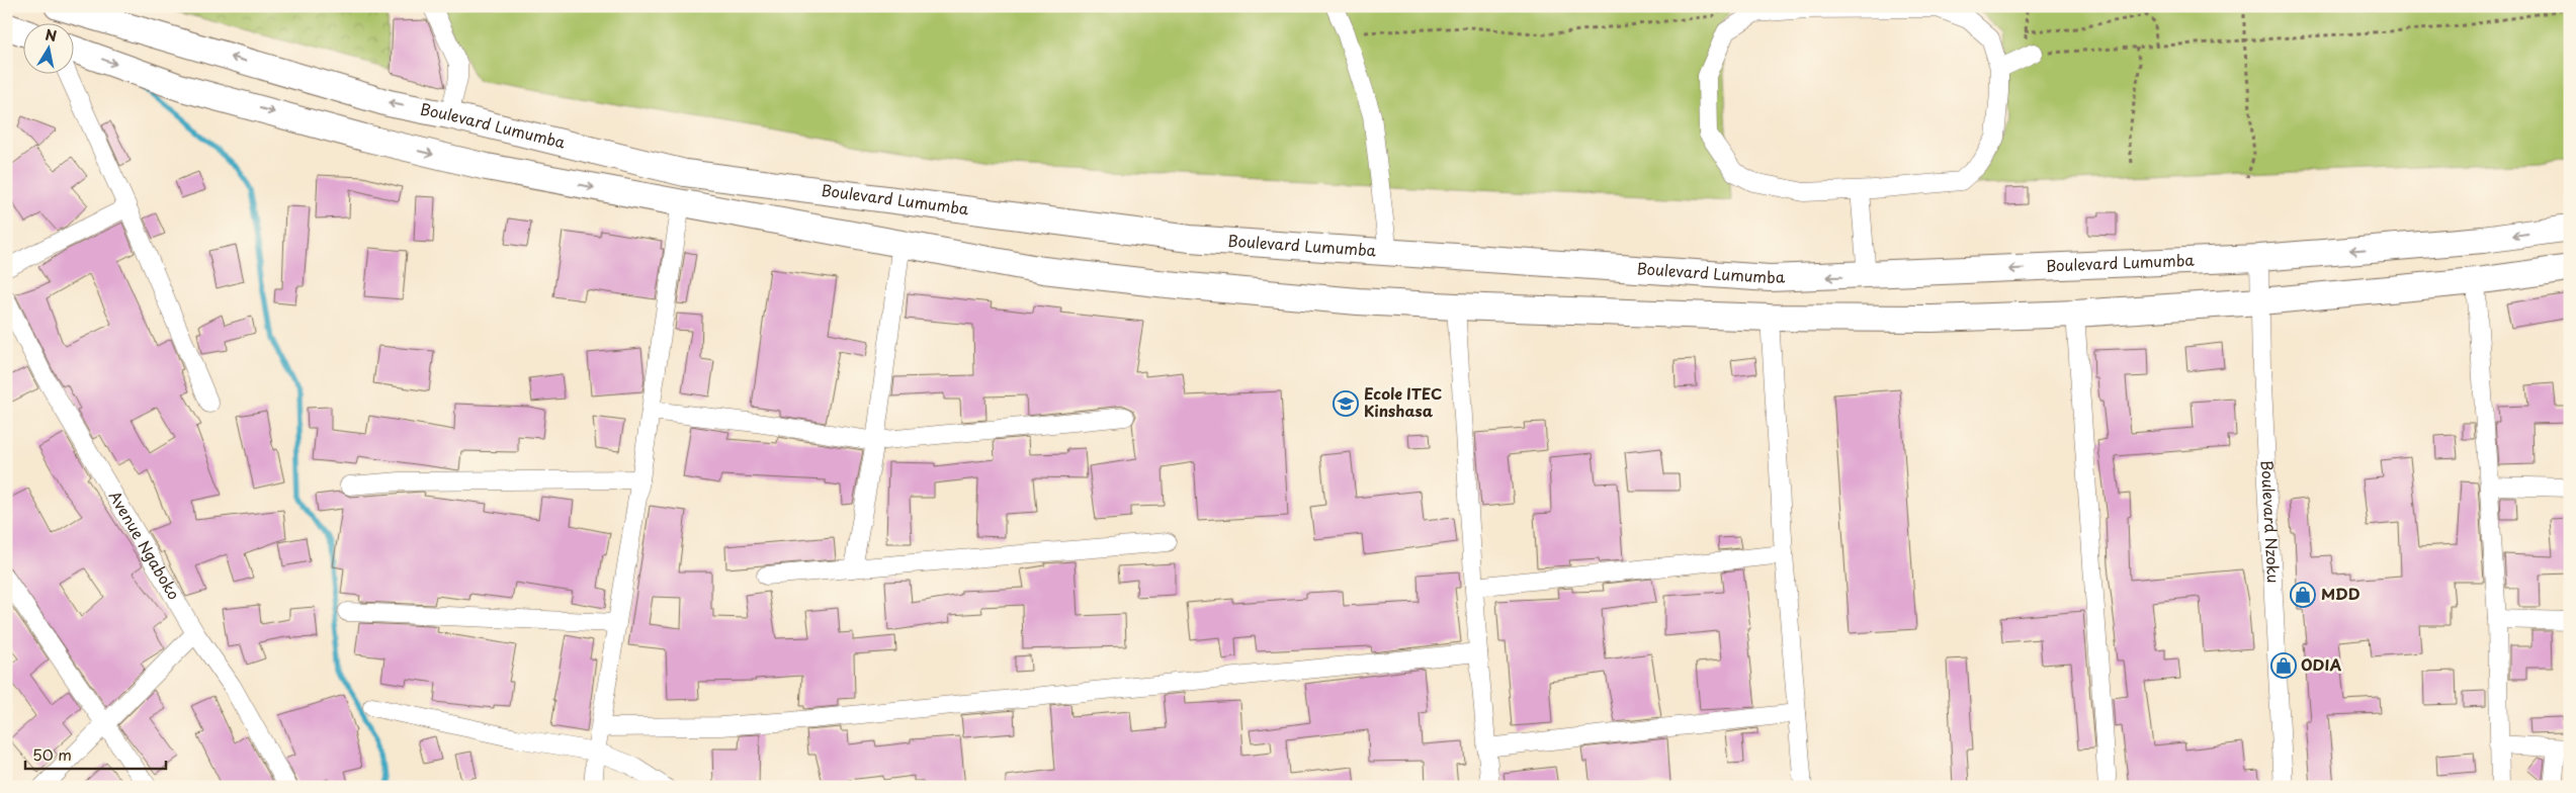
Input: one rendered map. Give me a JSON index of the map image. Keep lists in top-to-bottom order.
{
  "streets": {
    "highway": ["Boulevard Lumumba"],
    "street": ["Boulevard Nzoku", "Avenue Ngaboko"]
  },
  "crossings": [
    ["Boulevard Lumumba", "Boulevard Nzoku"]
  ],
  "places": {
    "school or university": ["Ecole ITEC Kinshasa"],
    "shop": ["MDD", "ODIA"]
  },
  "scale_bar": "50 m",
  "north": "top"
}
